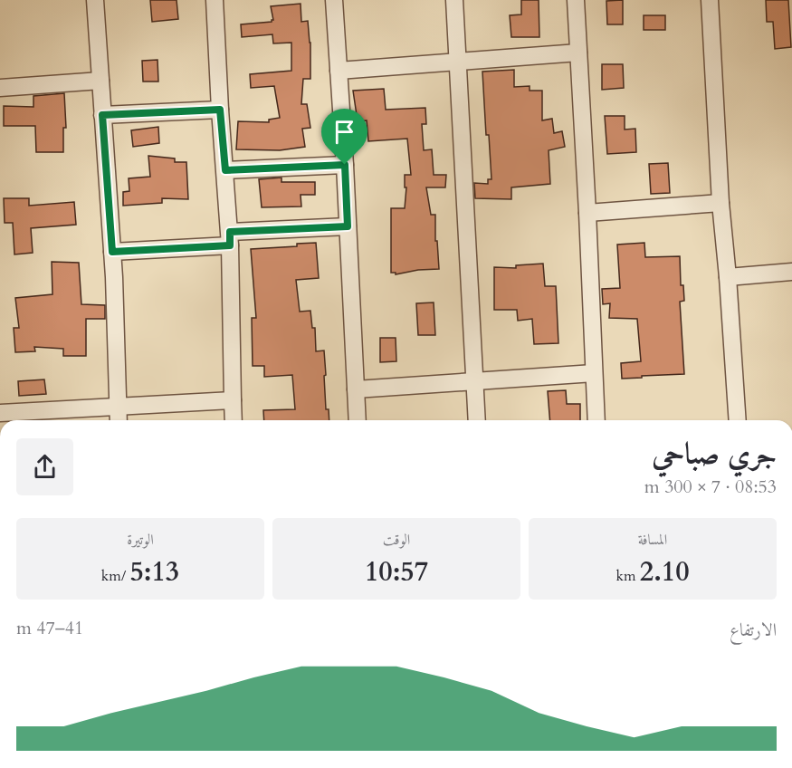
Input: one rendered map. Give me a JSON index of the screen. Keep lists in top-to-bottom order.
{
  "page": {
    "heading": ["جري صباحي", "08:53 · 7 × 300 m"],
    "stats": [
      ["المسافة", "2.10 km"],
      ["الوقت", "10:57"],
      ["الوتيرة", "5:13 /km"]
    ],
    "chart": ["الارتفاع", "41–47 m"]
  }
}
